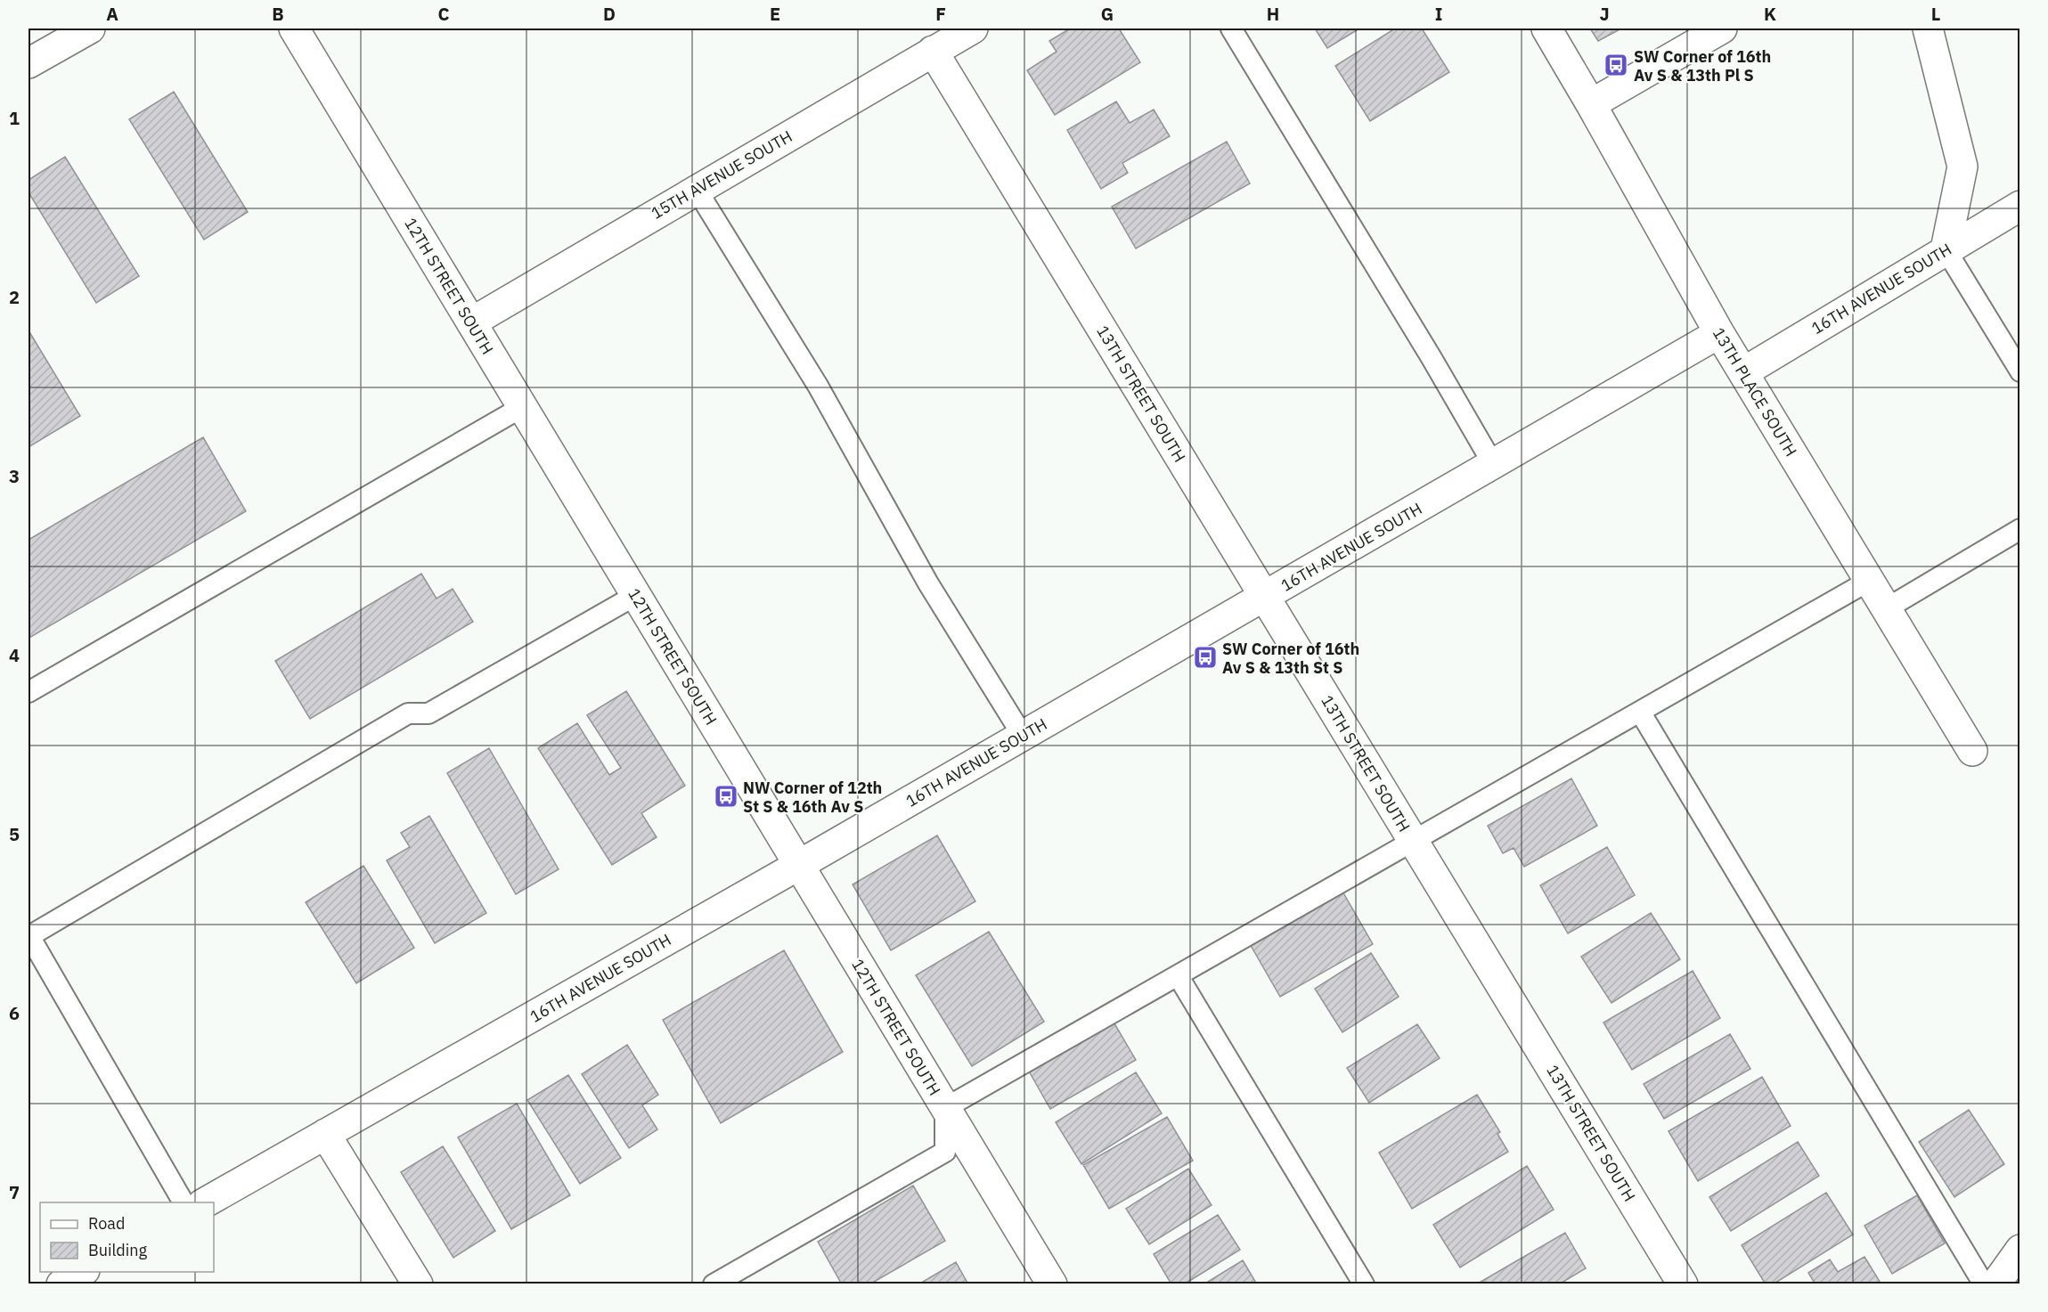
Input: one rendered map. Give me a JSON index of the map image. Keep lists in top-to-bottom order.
{
  "streets": {
    "street": [
      "15TH AVENUE SOUTH",
      "12TH STREET SOUTH",
      "16TH AVENUE SOUTH",
      "13TH PLACE SOUTH",
      "13TH STREET SOUTH"
    ]
  },
  "crossings": [
    ["15TH AVENUE SOUTH", "12TH STREET SOUTH"],
    ["15TH AVENUE SOUTH", "13TH STREET SOUTH"],
    ["12TH STREET SOUTH", "16TH AVENUE SOUTH"],
    ["16TH AVENUE SOUTH", "13TH PLACE SOUTH"],
    ["16TH AVENUE SOUTH", "13TH STREET SOUTH"]
  ],
  "places": {
    "bus stop": ["SW Corner of 16th Av S & 13th Pl S", "SW Corner of 16th Av S & 13th St S", "NW Corner of 12th St S & 16th Av S"]
  },
  "legend": ["Road", "Building"],
  "grid": {
    "columns": [
      "A",
      "B",
      "C",
      "D",
      "E",
      "F",
      "G",
      "H",
      "I",
      "J",
      "K",
      "L"
    ],
    "rows": [
      "1",
      "2",
      "3",
      "4",
      "5",
      "6",
      "7"
    ]
  }
}
